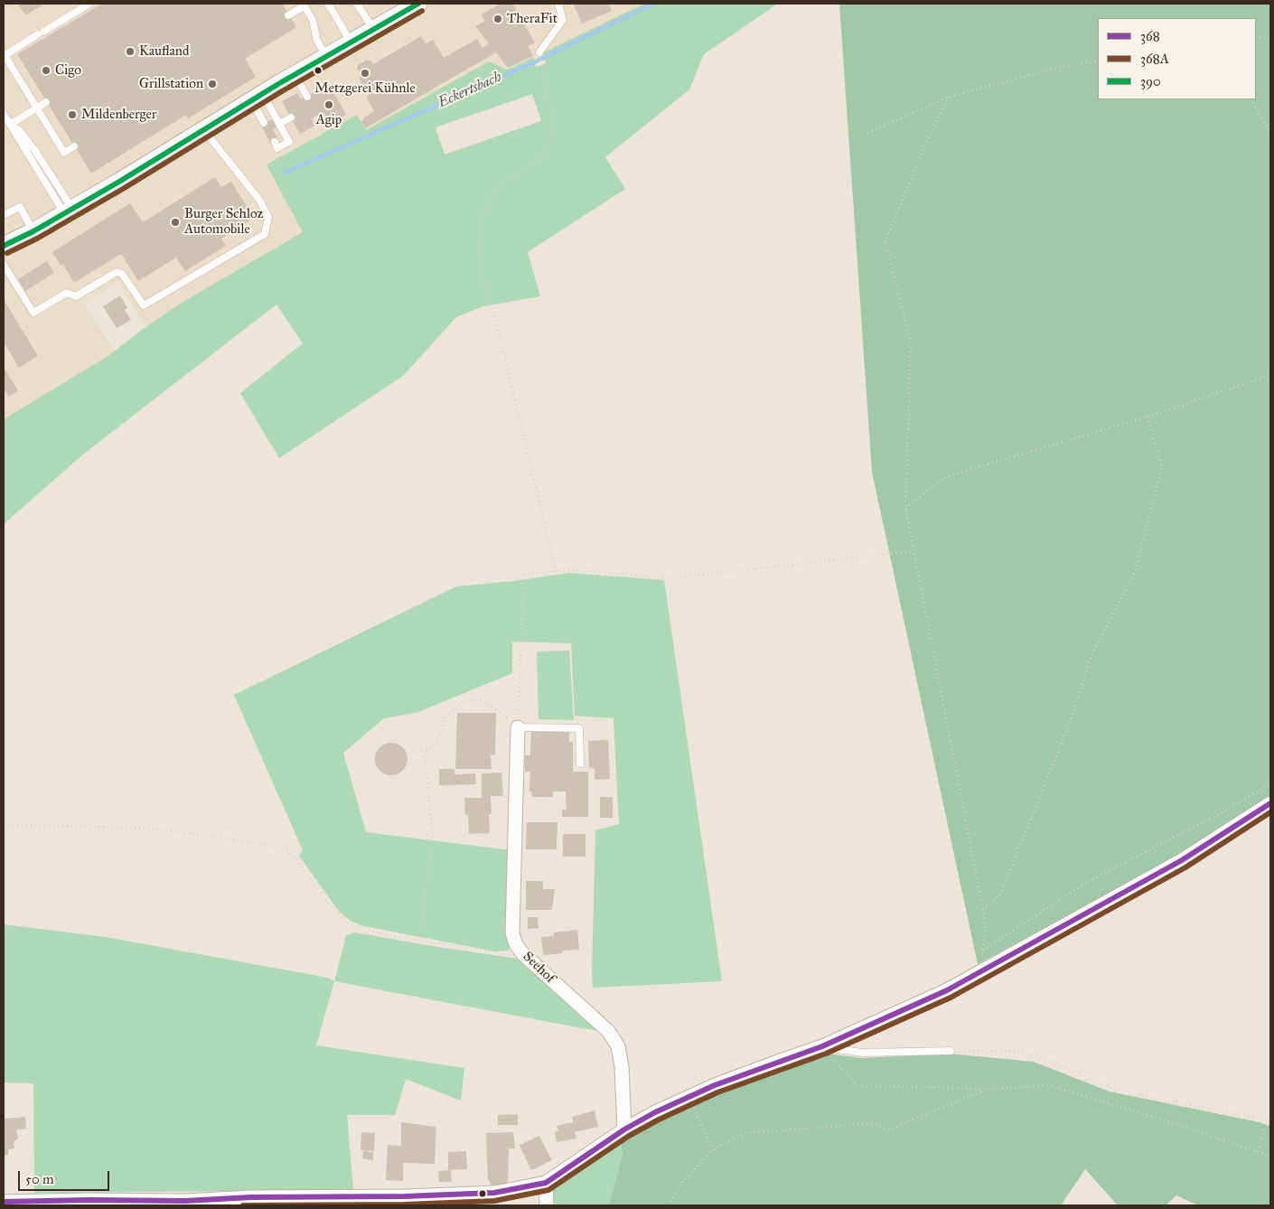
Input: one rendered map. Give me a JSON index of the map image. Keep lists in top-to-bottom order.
{
  "streets": {
    "street": ["Seehof"]
  },
  "water": ["Eckertsbach"],
  "places": [
    "TheraFit",
    "Kaufland",
    "Cigo",
    "Metzgerei Kühnle",
    "Grillstation",
    "Agip",
    "Mildenberger",
    "Burger Schloz Automobile"
  ],
  "lines": ["transit line 390", "transit line 368A", "transit line 368"],
  "legend": ["368", "368A", "390"],
  "scale_bar": "50 m"
}
